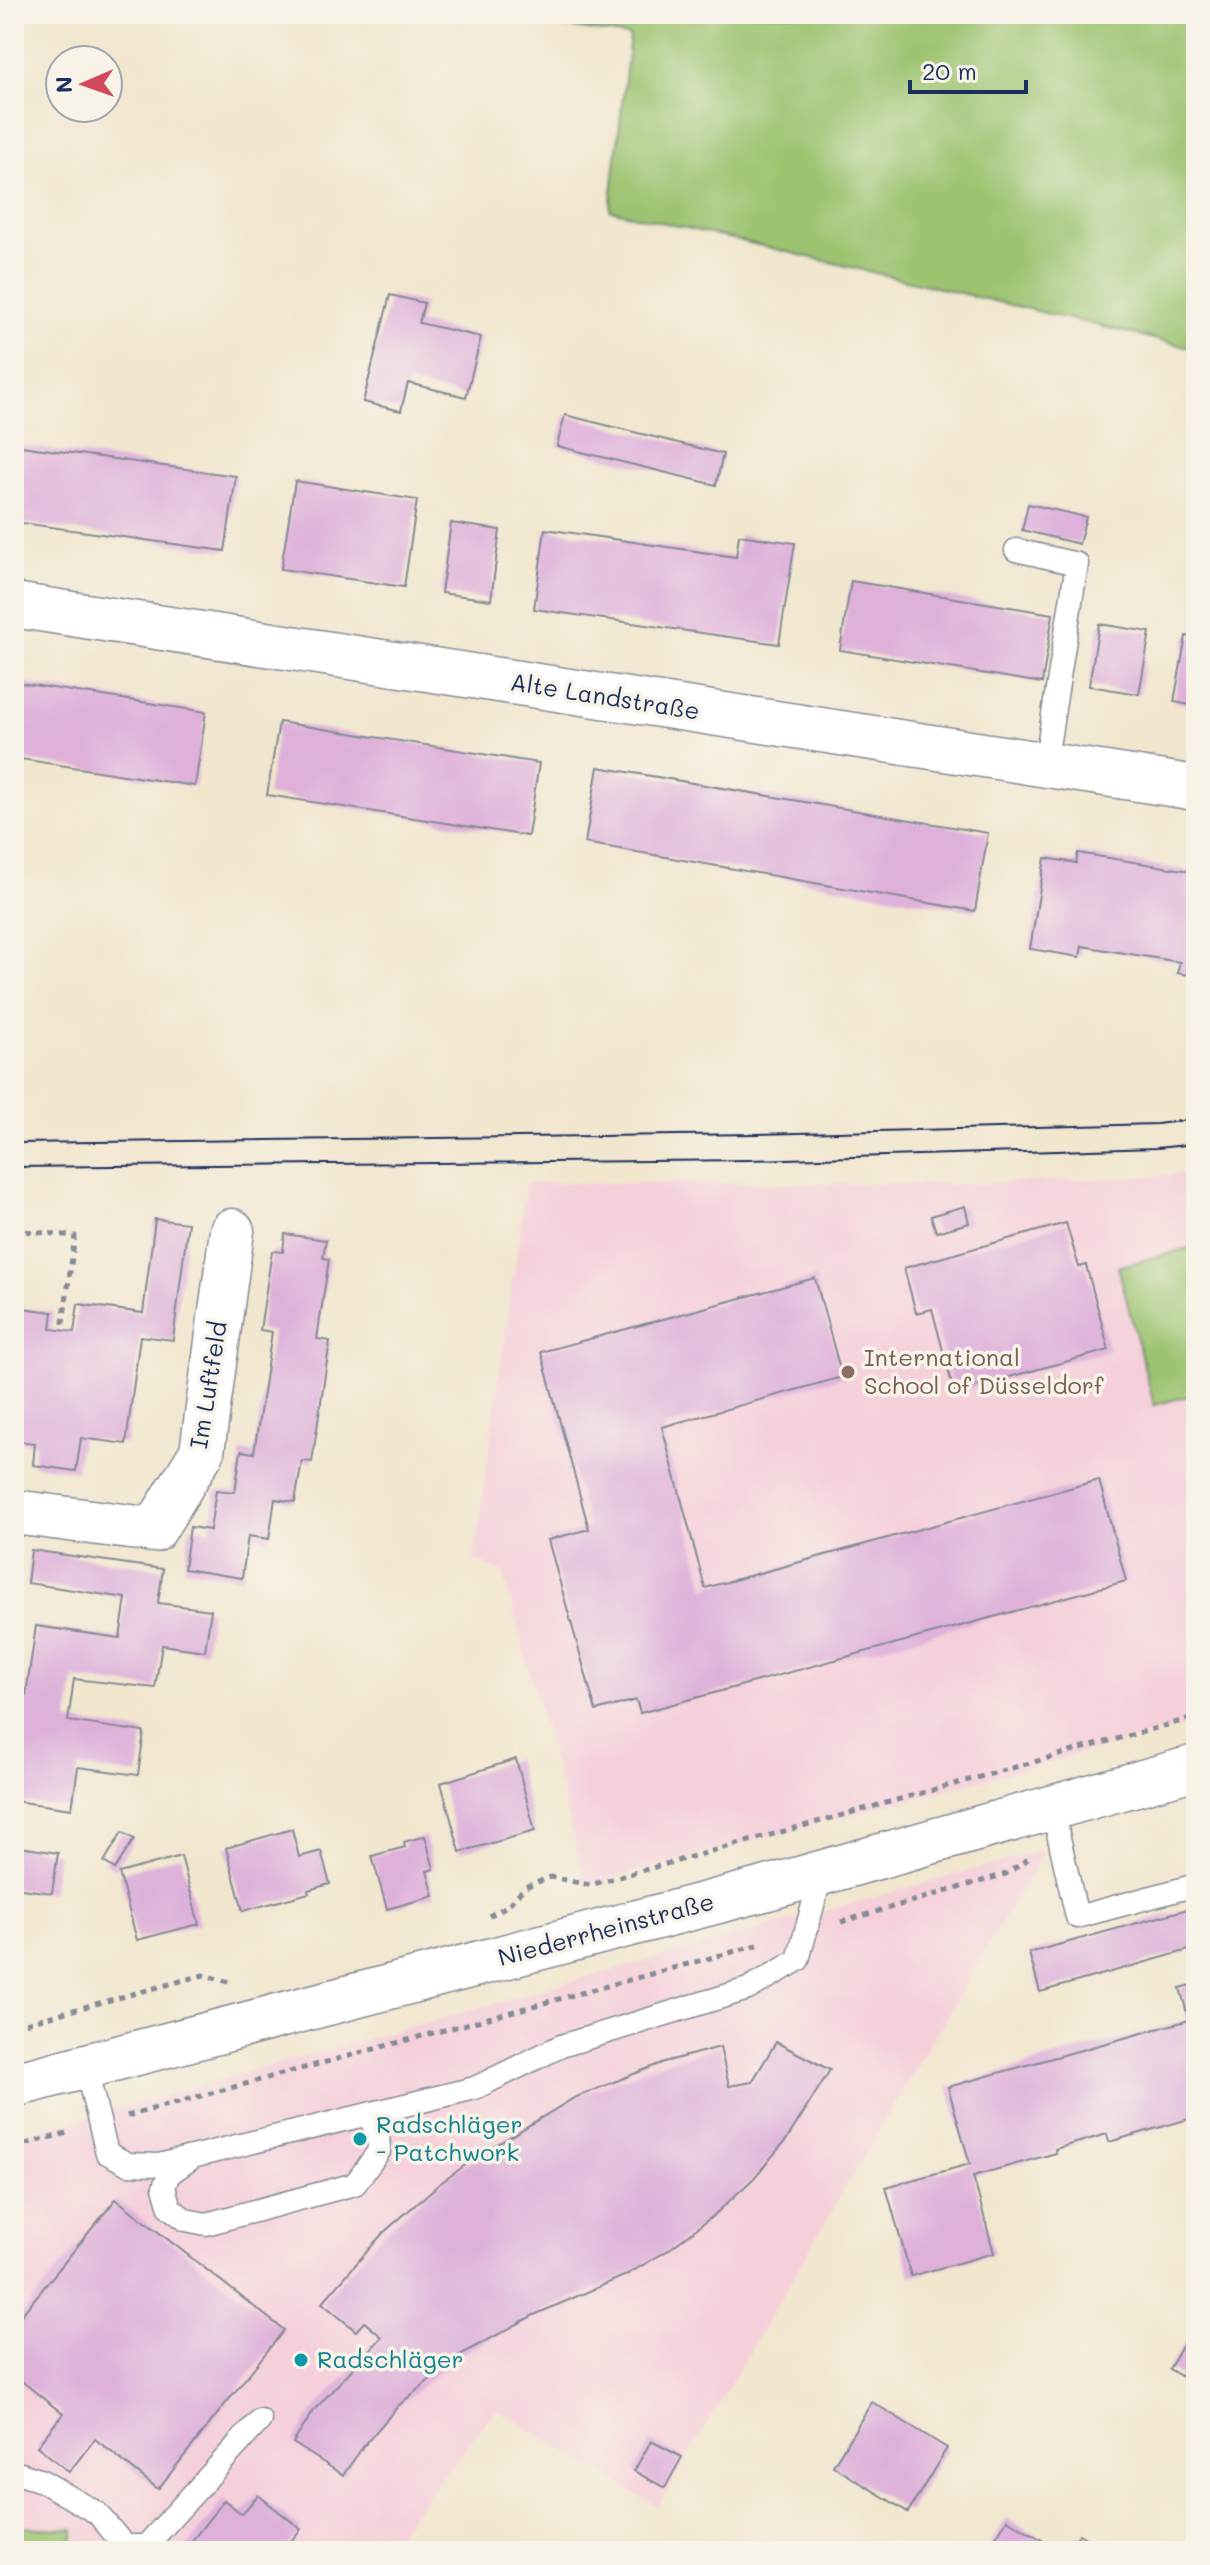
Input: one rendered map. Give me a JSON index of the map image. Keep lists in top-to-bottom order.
{
  "streets": {
    "street": ["Alte Landstraße", "Im Luftfeld", "Niederrheinstraße"]
  },
  "places": ["International School of Düsseldorf", "Radschläger - Patchwork", "Radschläger"],
  "scale_bar": "20 m",
  "north": "left"
}
